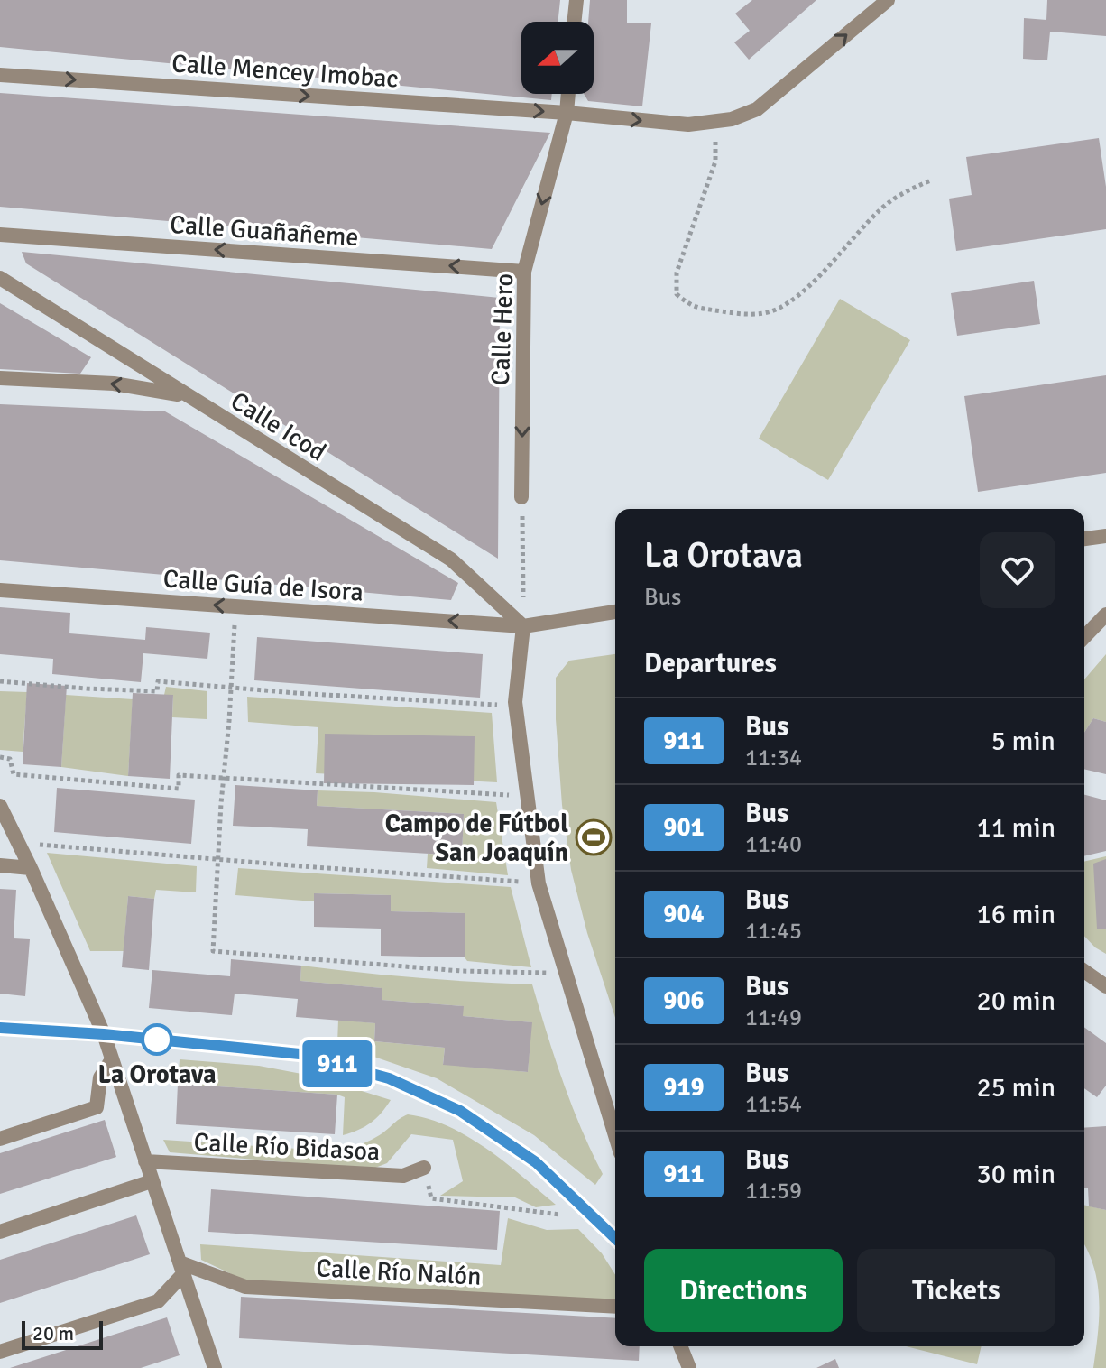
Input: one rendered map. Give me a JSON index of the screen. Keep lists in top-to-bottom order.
{
  "streets": {
    "street": [
      "Calle Mencey Imobac",
      "Calle Guañañeme",
      "Calle Hero",
      "Calle Icod",
      "Calle Guía de Isora",
      "Calle Río Bidasoa",
      "Calle Río Nalón"
    ]
  },
  "crossings": [
    ["Calle Mencey Imobac", "Calle Hero"],
    ["Calle Guañañeme", "Calle Hero"],
    ["Calle Icod", "Calle Guía de Isora"]
  ],
  "one_way": [
    "Calle Mencey Imobac",
    "Calle Guañañeme",
    "Calle Hero",
    "Calle Guía de Isora"
  ],
  "places": {
    "sports": ["Campo de Fútbol San Joaquín"],
    "other": ["La Orotava"]
  },
  "lines": ["bus line 911"],
  "scale_bar": "20 m",
  "north": "left",
  "page": {
    "on_map": "911",
    "heading": [
      ["La Orotava", "Bus"],
      "Departures"
    ],
    "list": [
      {
        "mark": "911",
        "name": "Bus",
        "note": "11:34",
        "value": "5 min"
      },
      {
        "mark": "901",
        "name": "Bus",
        "note": "11:40",
        "value": "11 min"
      },
      {
        "mark": "904",
        "name": "Bus",
        "note": "11:45",
        "value": "16 min"
      },
      {
        "mark": "906",
        "name": "Bus",
        "note": "11:49",
        "value": "20 min"
      },
      {
        "mark": "919",
        "name": "Bus",
        "note": "11:54",
        "value": "25 min"
      },
      {
        "mark": "911",
        "name": "Bus",
        "note": "11:59",
        "value": "30 min"
      }
    ],
    "buttons": ["Directions", "Tickets"],
    "scale": "20 m"
  }
}
